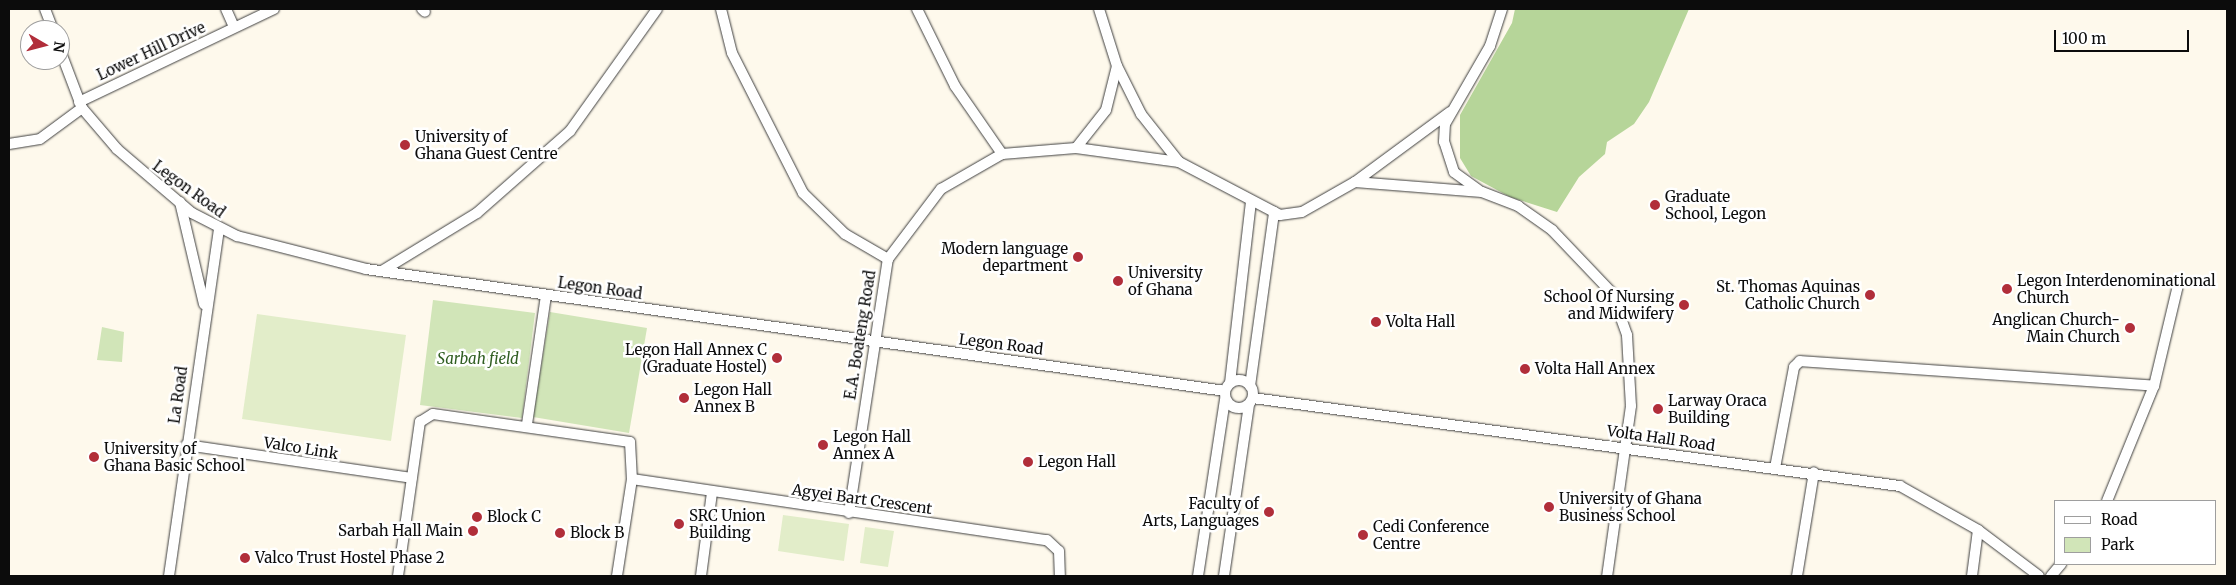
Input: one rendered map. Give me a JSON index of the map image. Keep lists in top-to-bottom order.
{
  "streets": {
    "street": [
      "Lower Hill Drive",
      "Legon Road",
      "E.A. Boateng Road",
      "La Road",
      "Volta Hall Road",
      "Valco Link",
      "Agyei Bart Crescent"
    ]
  },
  "crossings": [
    ["Lower Hill Drive", "Legon Road"],
    ["Legon Road", "E.A. Boateng Road"],
    ["Legon Road", "La Road"],
    ["Legon Road", "Volta Hall Road"],
    ["E.A. Boateng Road", "Agyei Bart Crescent"],
    ["La Road", "Valco Link"]
  ],
  "parks": ["Sarbah field"],
  "places": [
    "University of Ghana Guest Centre",
    "Graduate School, Legon",
    "Modern language department",
    "University of Ghana",
    "Legon Interdenominational Church",
    "St. Thomas Aquinas Catholic Church",
    "School Of Nursing and Midwifery",
    "Volta Hall",
    "Anglican Church- Main Church",
    "Legon Hall Annex C (Graduate Hostel)",
    "Volta Hall Annex",
    "Legon Hall Annex B",
    "Larway Oraca Building",
    "Legon Hall Annex A",
    "University of Ghana Basic School",
    "Legon Hall",
    "University of Ghana Business School",
    "Faculty of Arts, Languages",
    "Block C",
    "SRC Union Building",
    "Sarbah Hall Main",
    "Block B",
    "Cedi Conference Centre",
    "Valco Trust Hostel Phase 2"
  ],
  "legend": ["Road", "Park"],
  "scale_bar": "100 m",
  "north": "right"
}
